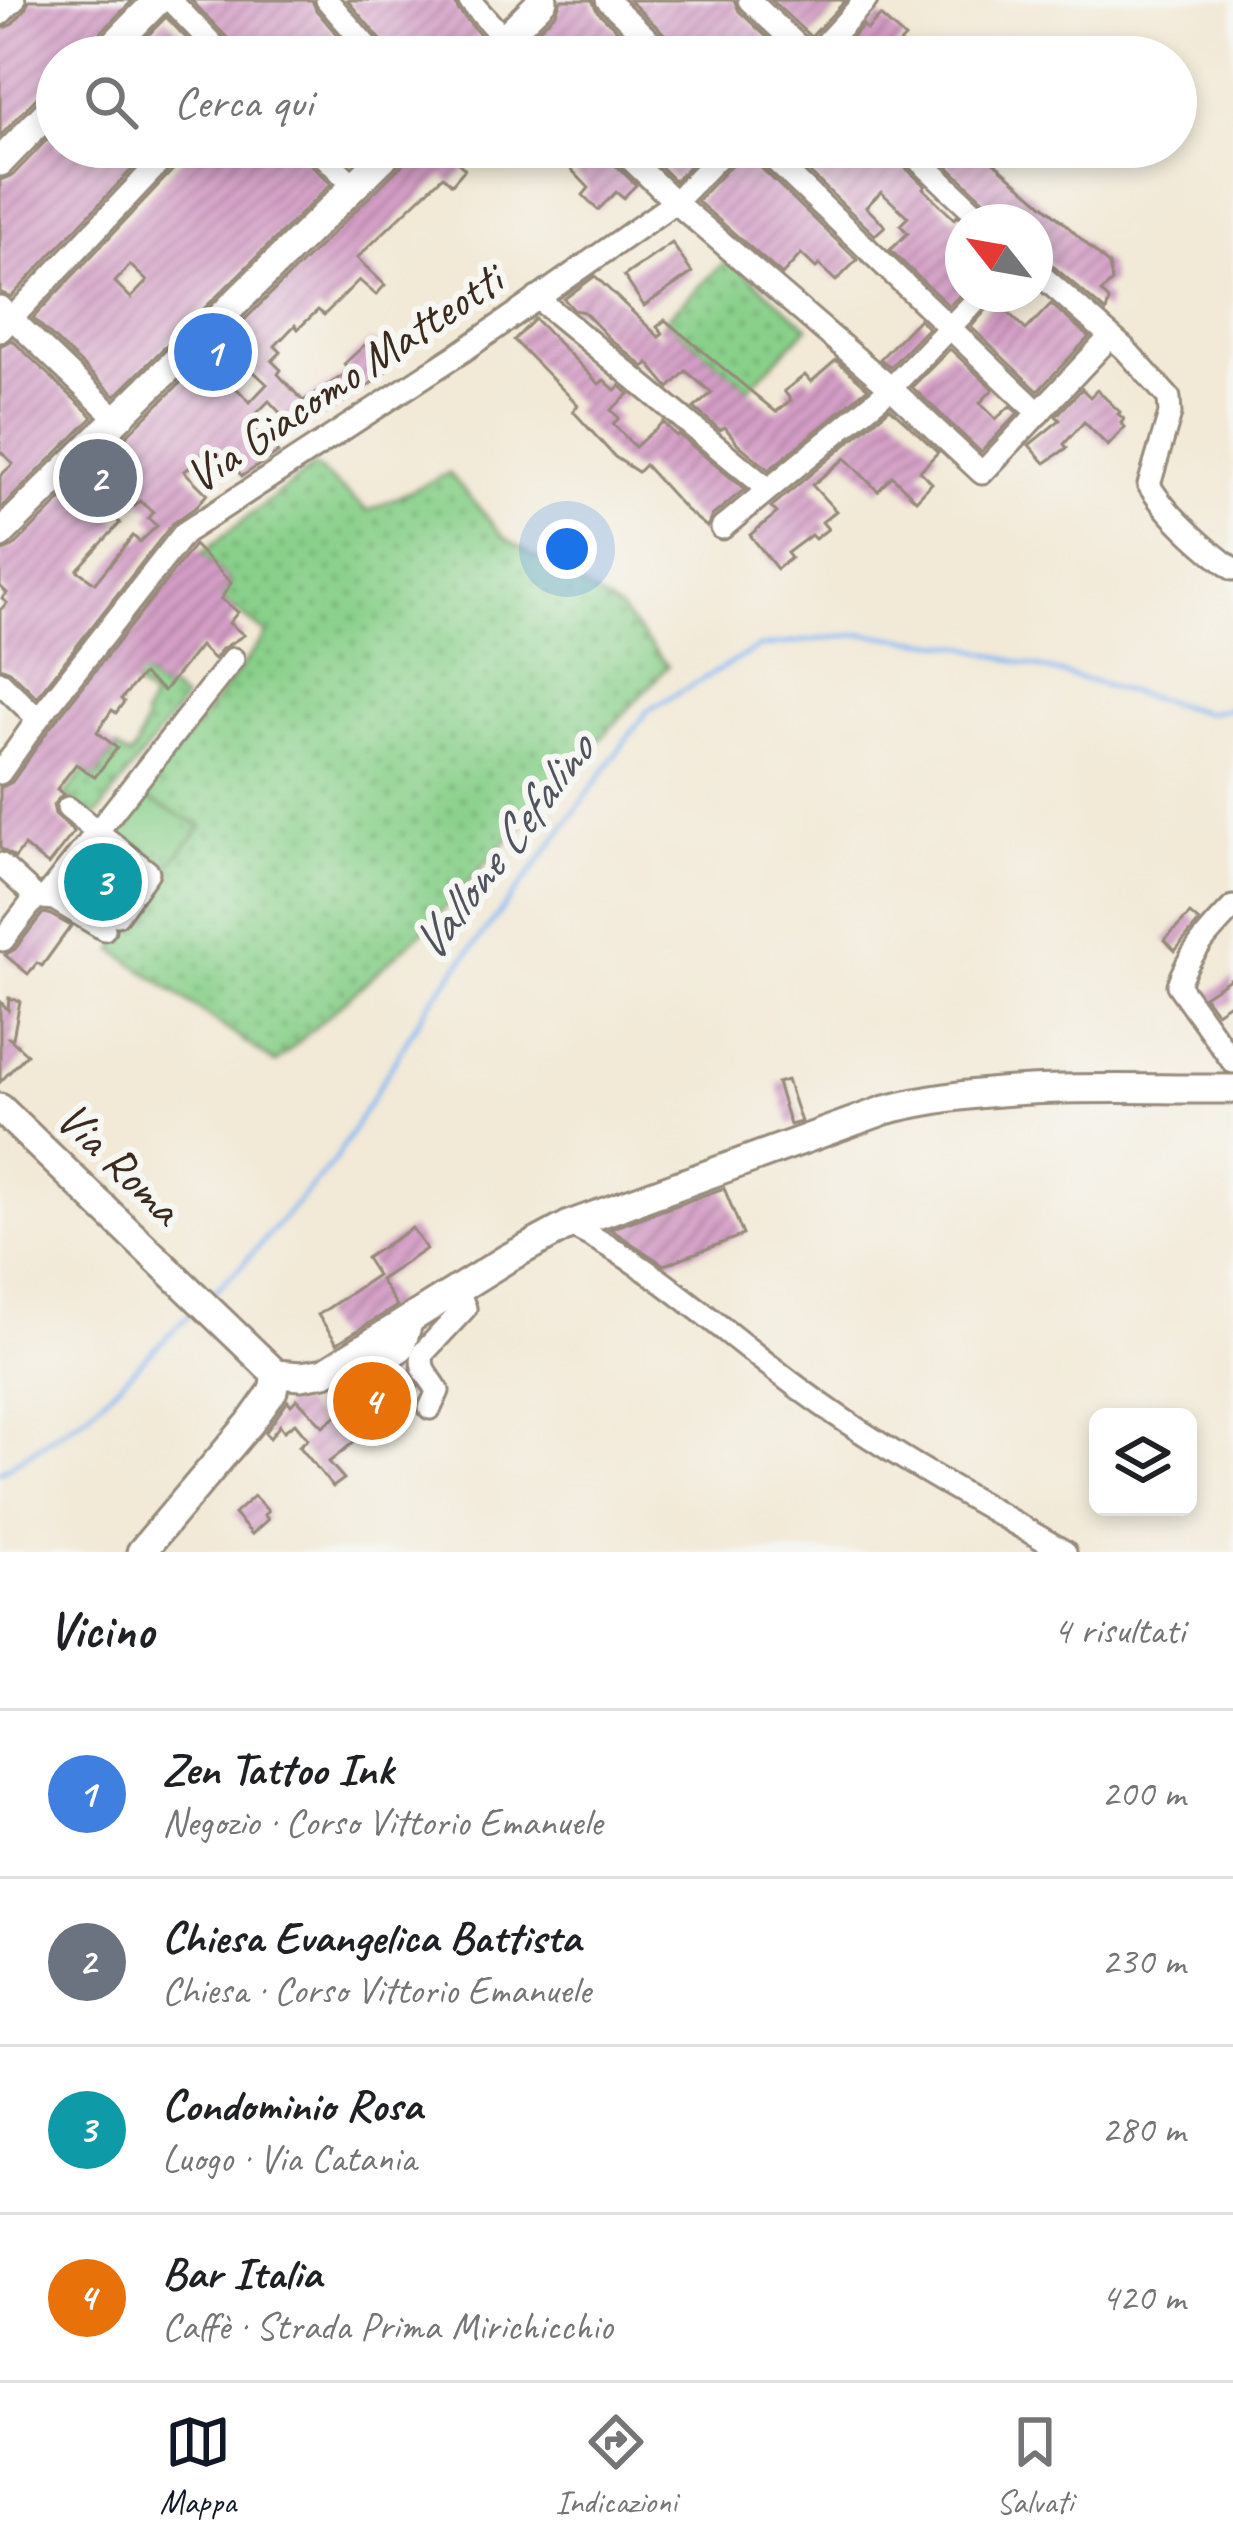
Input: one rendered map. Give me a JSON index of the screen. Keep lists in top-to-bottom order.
{
  "streets": {
    "main road": ["Via Roma"],
    "street": ["Via Giacomo Matteotti"]
  },
  "water": ["Vallone Cefalino"],
  "north": "top left",
  "page": {
    "search": "Cerca qui",
    "pins": [
      "1",
      "2",
      "3",
      "4"
    ],
    "heading": ["Vicino", "4 risultati"],
    "list": [
      {
        "mark": "1",
        "name": "Zen Tattoo Ink",
        "note": "Negozio · Corso Vittorio Emanuele",
        "value": "200 m"
      },
      {
        "mark": "2",
        "name": "Chiesa Evangelica Battista",
        "note": "Chiesa · Corso Vittorio Emanuele",
        "value": "230 m"
      },
      {
        "mark": "3",
        "name": "Condominio Rosa",
        "note": "Luogo · Via Catania",
        "value": "280 m"
      },
      {
        "mark": "4",
        "name": "Bar Italia",
        "note": "Caffè · Strada Prima Mirichicchio",
        "value": "420 m"
      }
    ],
    "nav": ["Mappa", "Indicazioni", "Salvati"]
  }
}
